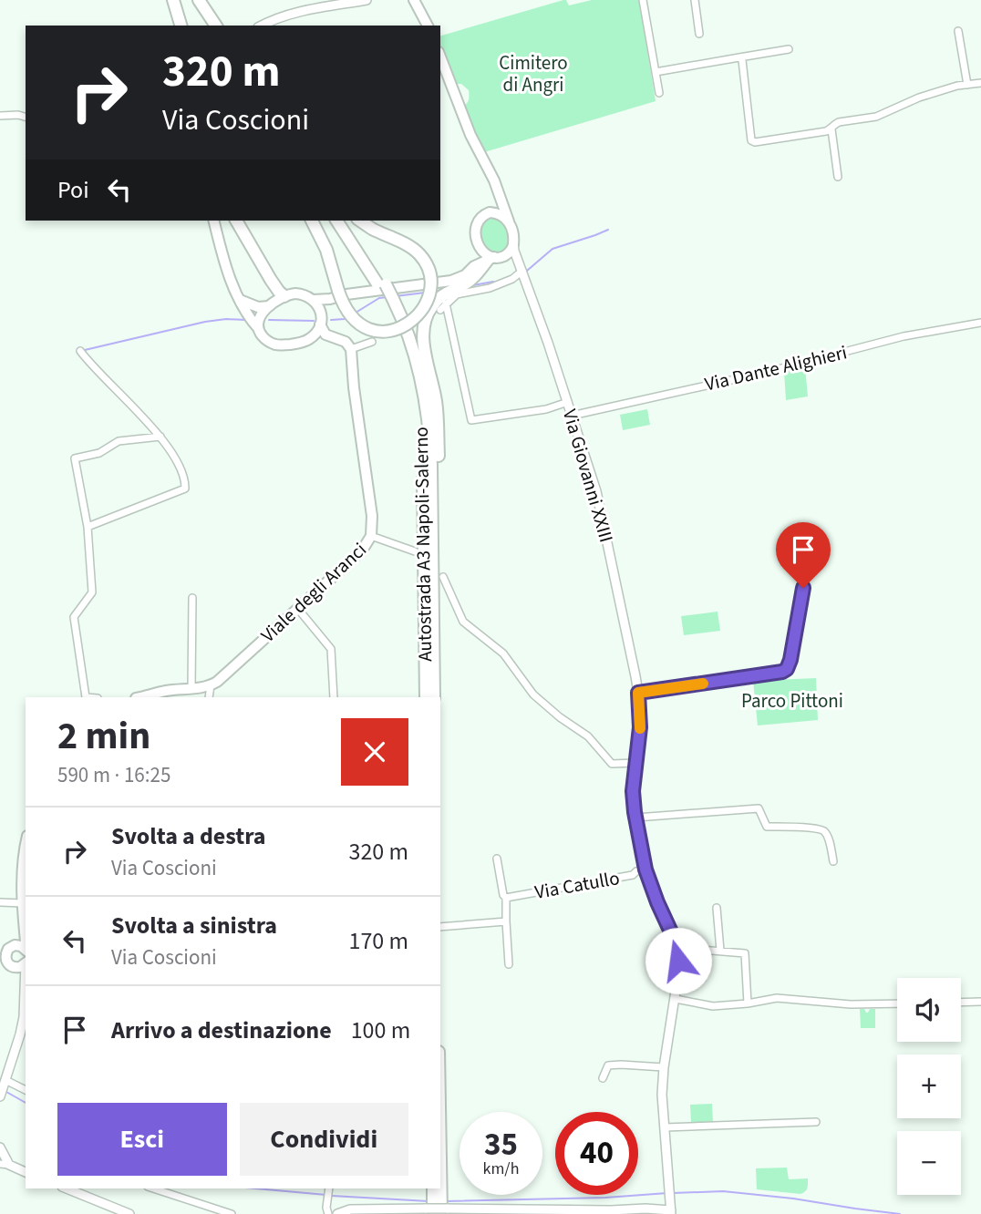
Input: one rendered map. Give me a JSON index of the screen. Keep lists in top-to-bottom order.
{
  "streets": {
    "highway": ["Autostrada A3 Napoli-Salerno"],
    "main road": ["Viale degli Aranci"],
    "street": ["Via Dante Alighieri", "Via Giovanni XXIII", "Via Catullo"]
  },
  "crossings": [
    ["Via Dante Alighieri", "Via Giovanni XXIII"],
    ["Via Giovanni XXIII", "Via Catullo"]
  ],
  "parks": ["Cimitero di Angri", "Parco Pittoni"],
  "page": {
    "turn": ["320 m", "Via Coscioni"],
    "then": "Poi",
    "heading": ["2 min", "590 m · 16:25"],
    "list": [
      {
        "name": "Svolta a destra",
        "note": "Via Coscioni",
        "value": "320 m"
      },
      {
        "name": "Svolta a sinistra",
        "note": "Via Coscioni",
        "value": "170 m"
      },
      {
        "name": "Arrivo a destinazione",
        "value": "100 m"
      }
    ],
    "map_buttons": ["+", "−"],
    "buttons": ["Esci", "Condividi"],
    "speed": "35 km/h",
    "limit": "40"
  }
}
